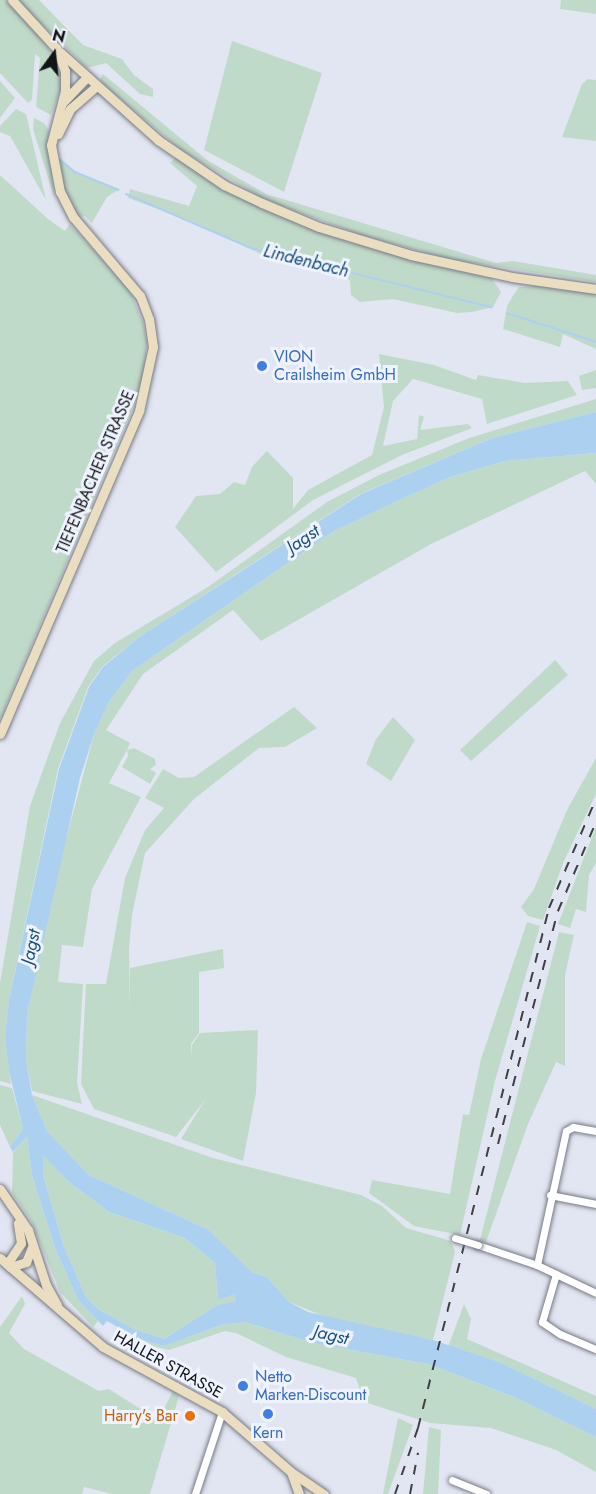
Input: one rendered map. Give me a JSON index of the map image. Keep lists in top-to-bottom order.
{
  "streets": {
    "main road": ["TIEFENBACHER STRASSE", "HALLER STRASSE"]
  },
  "water": ["Lindenbach", "Jagst"],
  "places": [
    "VION Crailsheim GmbH",
    "Netto Marken-Discount",
    "Kern",
    "Harry's Bar"
  ],
  "north": "top"
}
